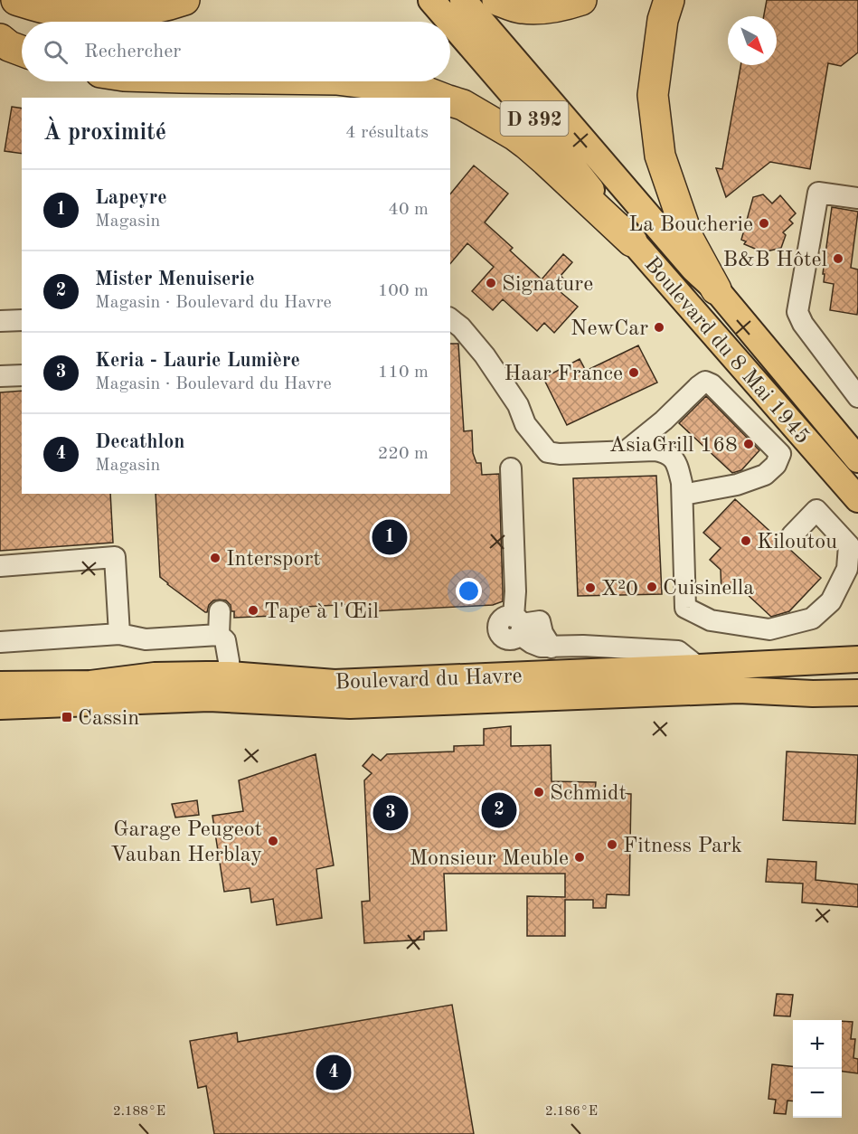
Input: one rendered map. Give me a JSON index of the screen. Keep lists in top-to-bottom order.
{
  "streets": {
    "main road": ["D 392", "Boulevard du 8 Mai 1945", "Boulevard du Havre"]
  },
  "places": {
    "other": [
      "La Boucherie",
      "B&B Hôtel",
      "Signature",
      "NewCar",
      "Haar France",
      "AsiaGrill 168",
      "Kiloutou",
      "Intersport",
      "Cuisinella",
      "X²0",
      "Tape à l'Œil",
      "Schmidt",
      "Garage Peugeot Vauban Herblay",
      "Fitness Park",
      "Monsieur Meuble"
    ],
    "transit": ["Cassin"]
  },
  "north": "bottom right",
  "page": {
    "search": "Rechercher",
    "heading": ["À proximité", "4 résultats"],
    "list": [
      {
        "mark": "1",
        "name": "Lapeyre",
        "note": "Magasin",
        "value": "40 m"
      },
      {
        "mark": "2",
        "name": "Mister Menuiserie",
        "note": "Magasin · Boulevard du Havre",
        "value": "100 m"
      },
      {
        "mark": "3",
        "name": "Keria - Laurie Lumière",
        "note": "Magasin · Boulevard du Havre",
        "value": "110 m"
      },
      {
        "mark": "4",
        "name": "Decathlon",
        "note": "Magasin",
        "value": "220 m"
      }
    ],
    "pins": [
      "1",
      "2",
      "3",
      "4"
    ],
    "map_buttons": ["+", "−"]
  },
  "coordinates": ["2.188°E", "2.186°E"]
}
